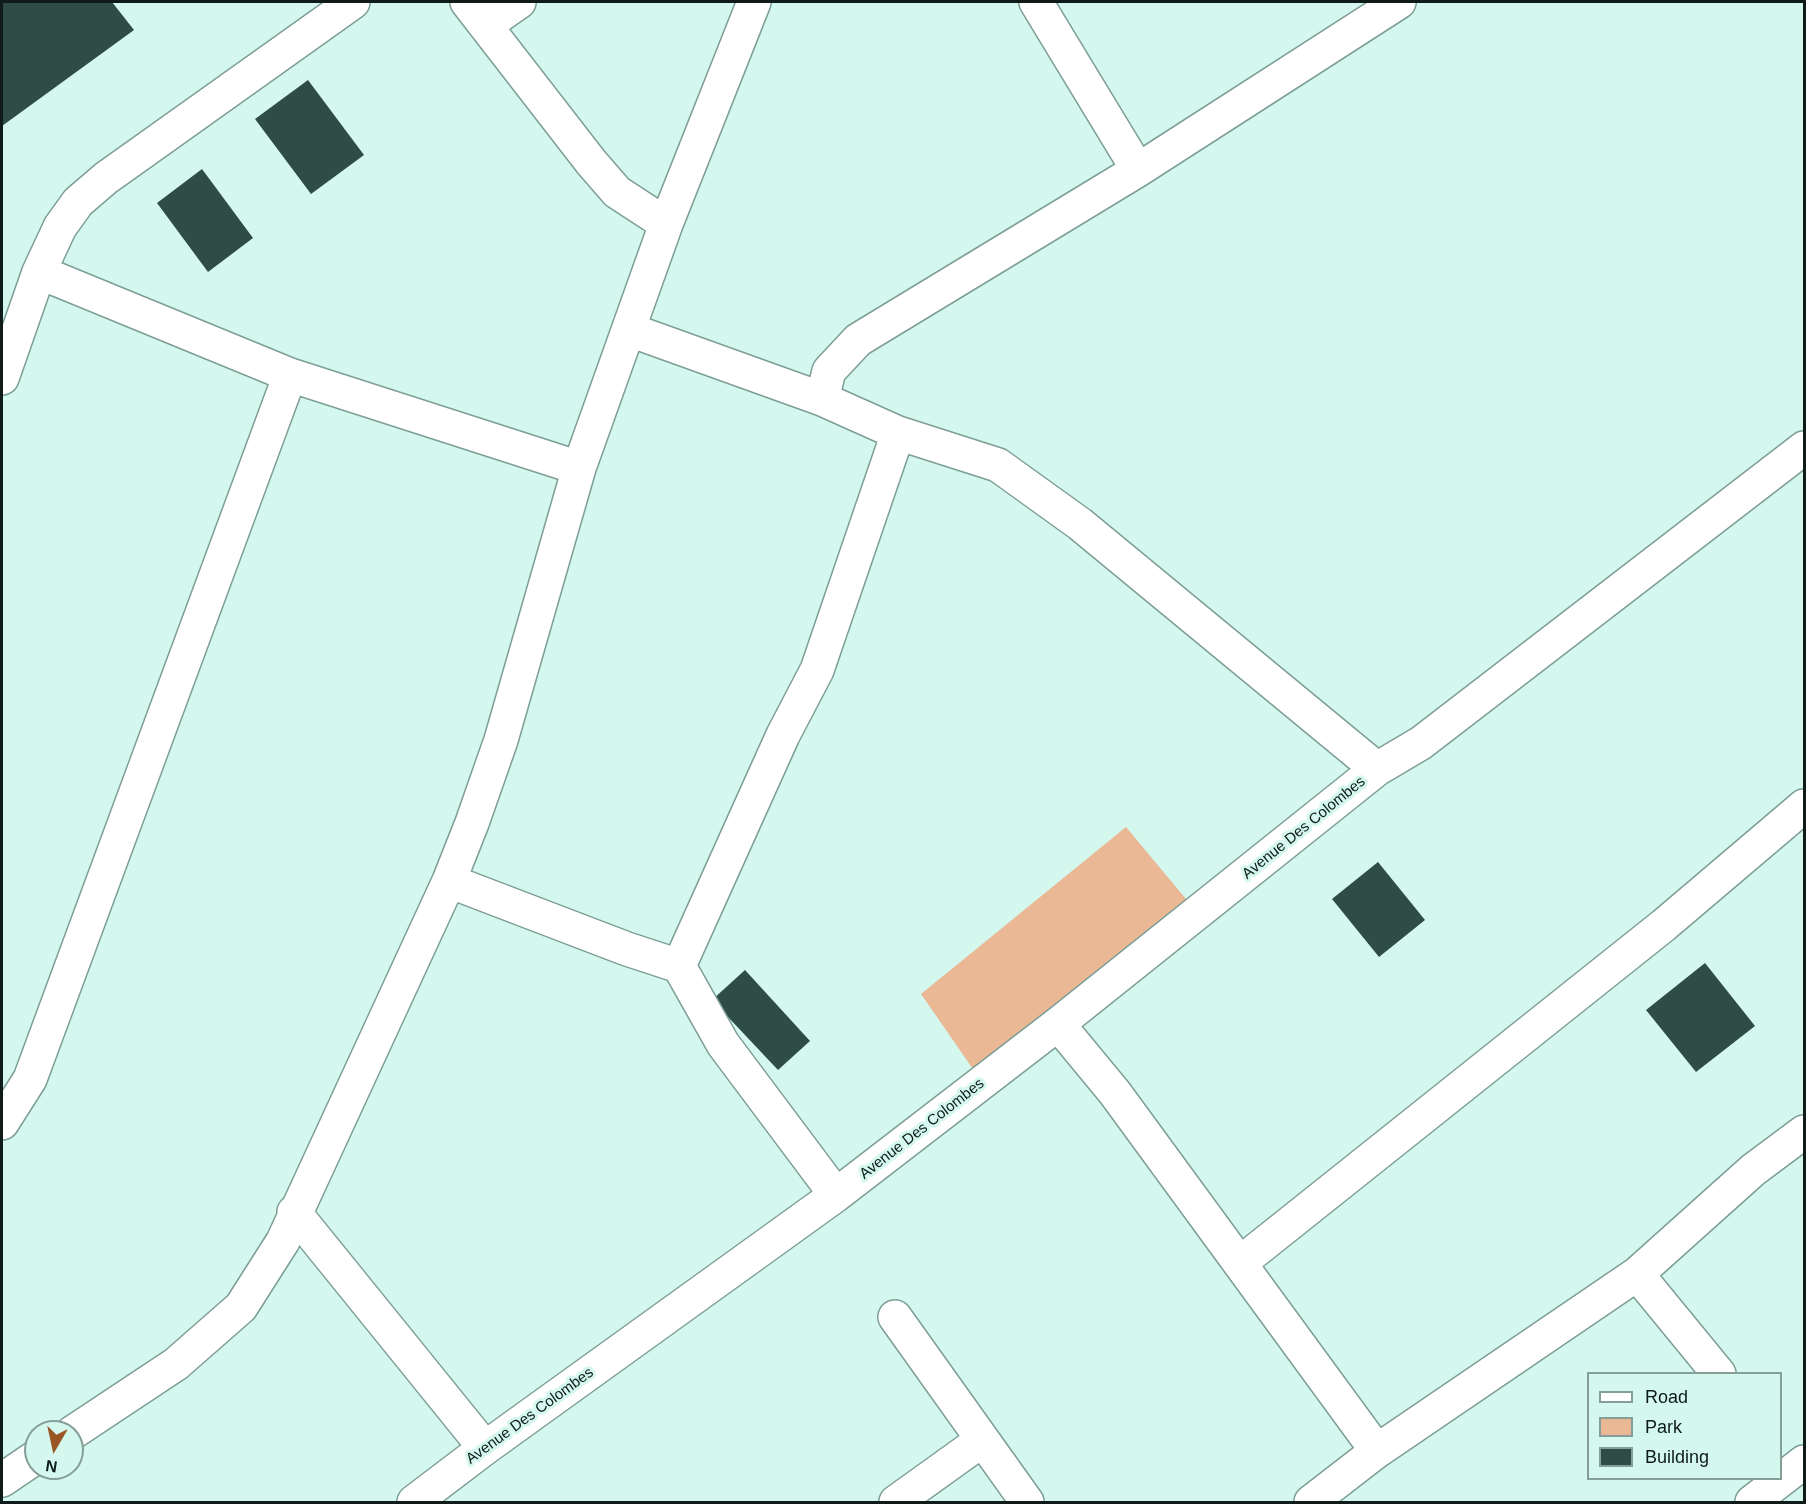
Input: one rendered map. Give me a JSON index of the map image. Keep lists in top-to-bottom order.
{
  "streets": {
    "street": ["Avenue Des Colombes"]
  },
  "legend": ["Road", "Park", "Building"],
  "north": "bottom"
}
